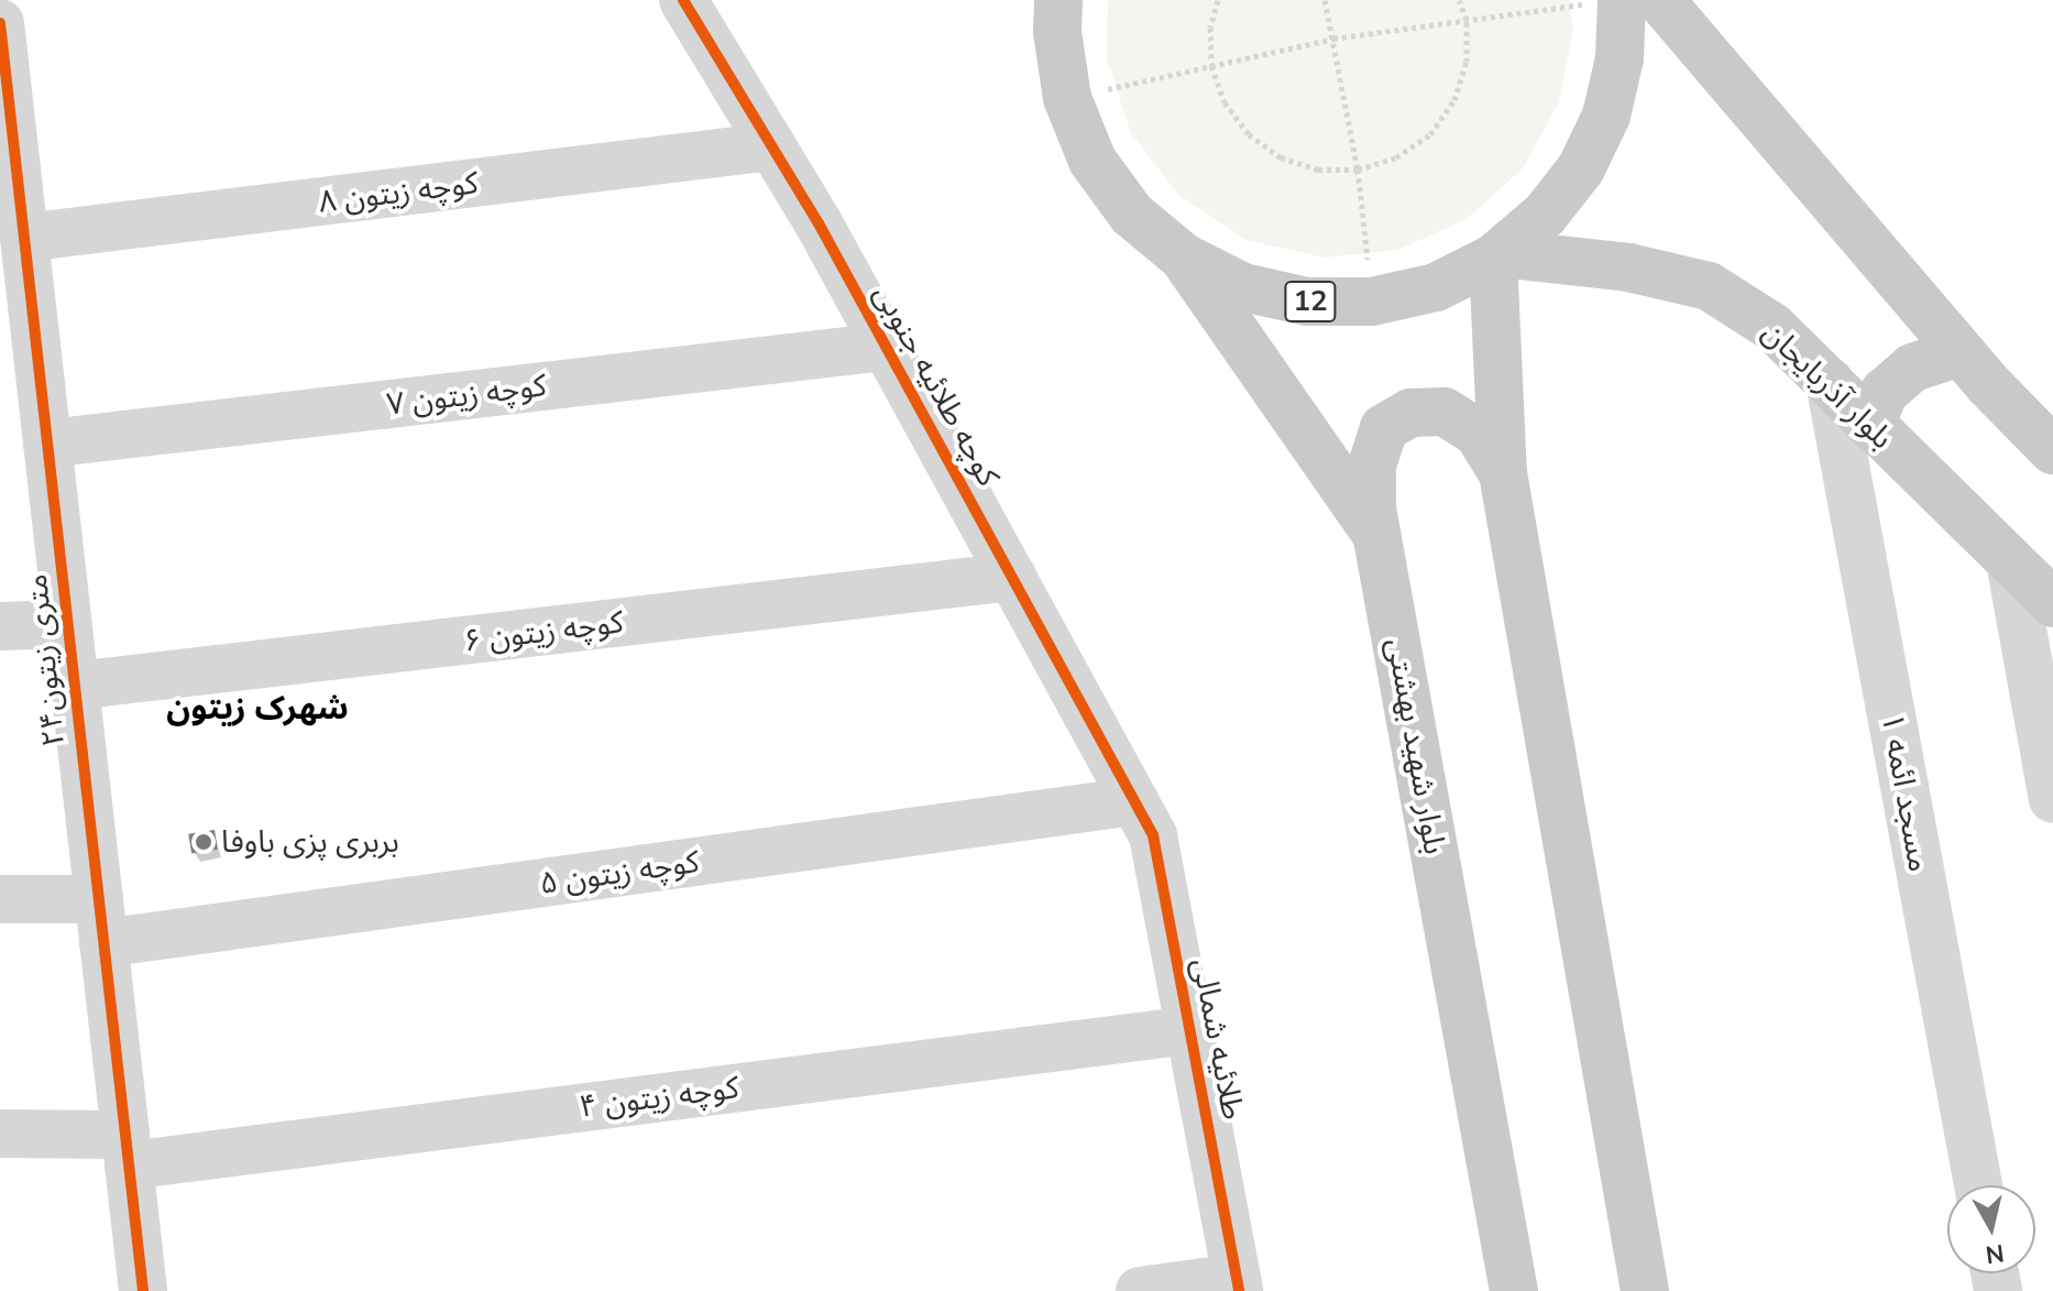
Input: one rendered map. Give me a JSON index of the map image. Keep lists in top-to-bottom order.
{
  "streets": {
    "main road": ["12", "بلوار آذربایجان", "بلوار شهید بهشتی"],
    "street": [
      "کوچه زیتون ۸",
      "کوچه طلائیه جنوبی",
      "کوچه زیتون ۷",
      "کوچه زیتون ۶",
      "۲۴متری زیتون",
      "مسجد ائمه ۱",
      "کوچه زیتون ۵",
      "طلائیه شمالی",
      "کوچه زیتون ۴"
    ]
  },
  "crossings": [
    ["کوچه زیتون ۸", "کوچه طلائیه جنوبی"],
    ["کوچه زیتون ۸", "۲۴متری زیتون"],
    ["12", "بلوار آذربایجان"],
    ["12", "بلوار شهید بهشتی"],
    ["کوچه طلائیه جنوبی", "کوچه زیتون ۷"],
    ["کوچه طلائیه جنوبی", "کوچه زیتون ۶"],
    ["کوچه طلائیه جنوبی", "کوچه زیتون ۵"],
    ["کوچه طلائیه جنوبی", "طلائیه شمالی"],
    ["بلوار آذربایجان", "مسجد ائمه ۱"],
    ["کوچه زیتون ۷", "۲۴متری زیتون"],
    ["کوچه زیتون ۶", "۲۴متری زیتون"],
    ["۲۴متری زیتون", "کوچه زیتون ۵"],
    ["۲۴متری زیتون", "کوچه زیتون ۴"],
    ["کوچه زیتون ۵", "طلائیه شمالی"],
    ["طلائیه شمالی", "کوچه زیتون ۴"]
  ],
  "districts": ["شهرک زیتون"],
  "places": ["بربری پزی باوفا"],
  "north": "bottom"
}
